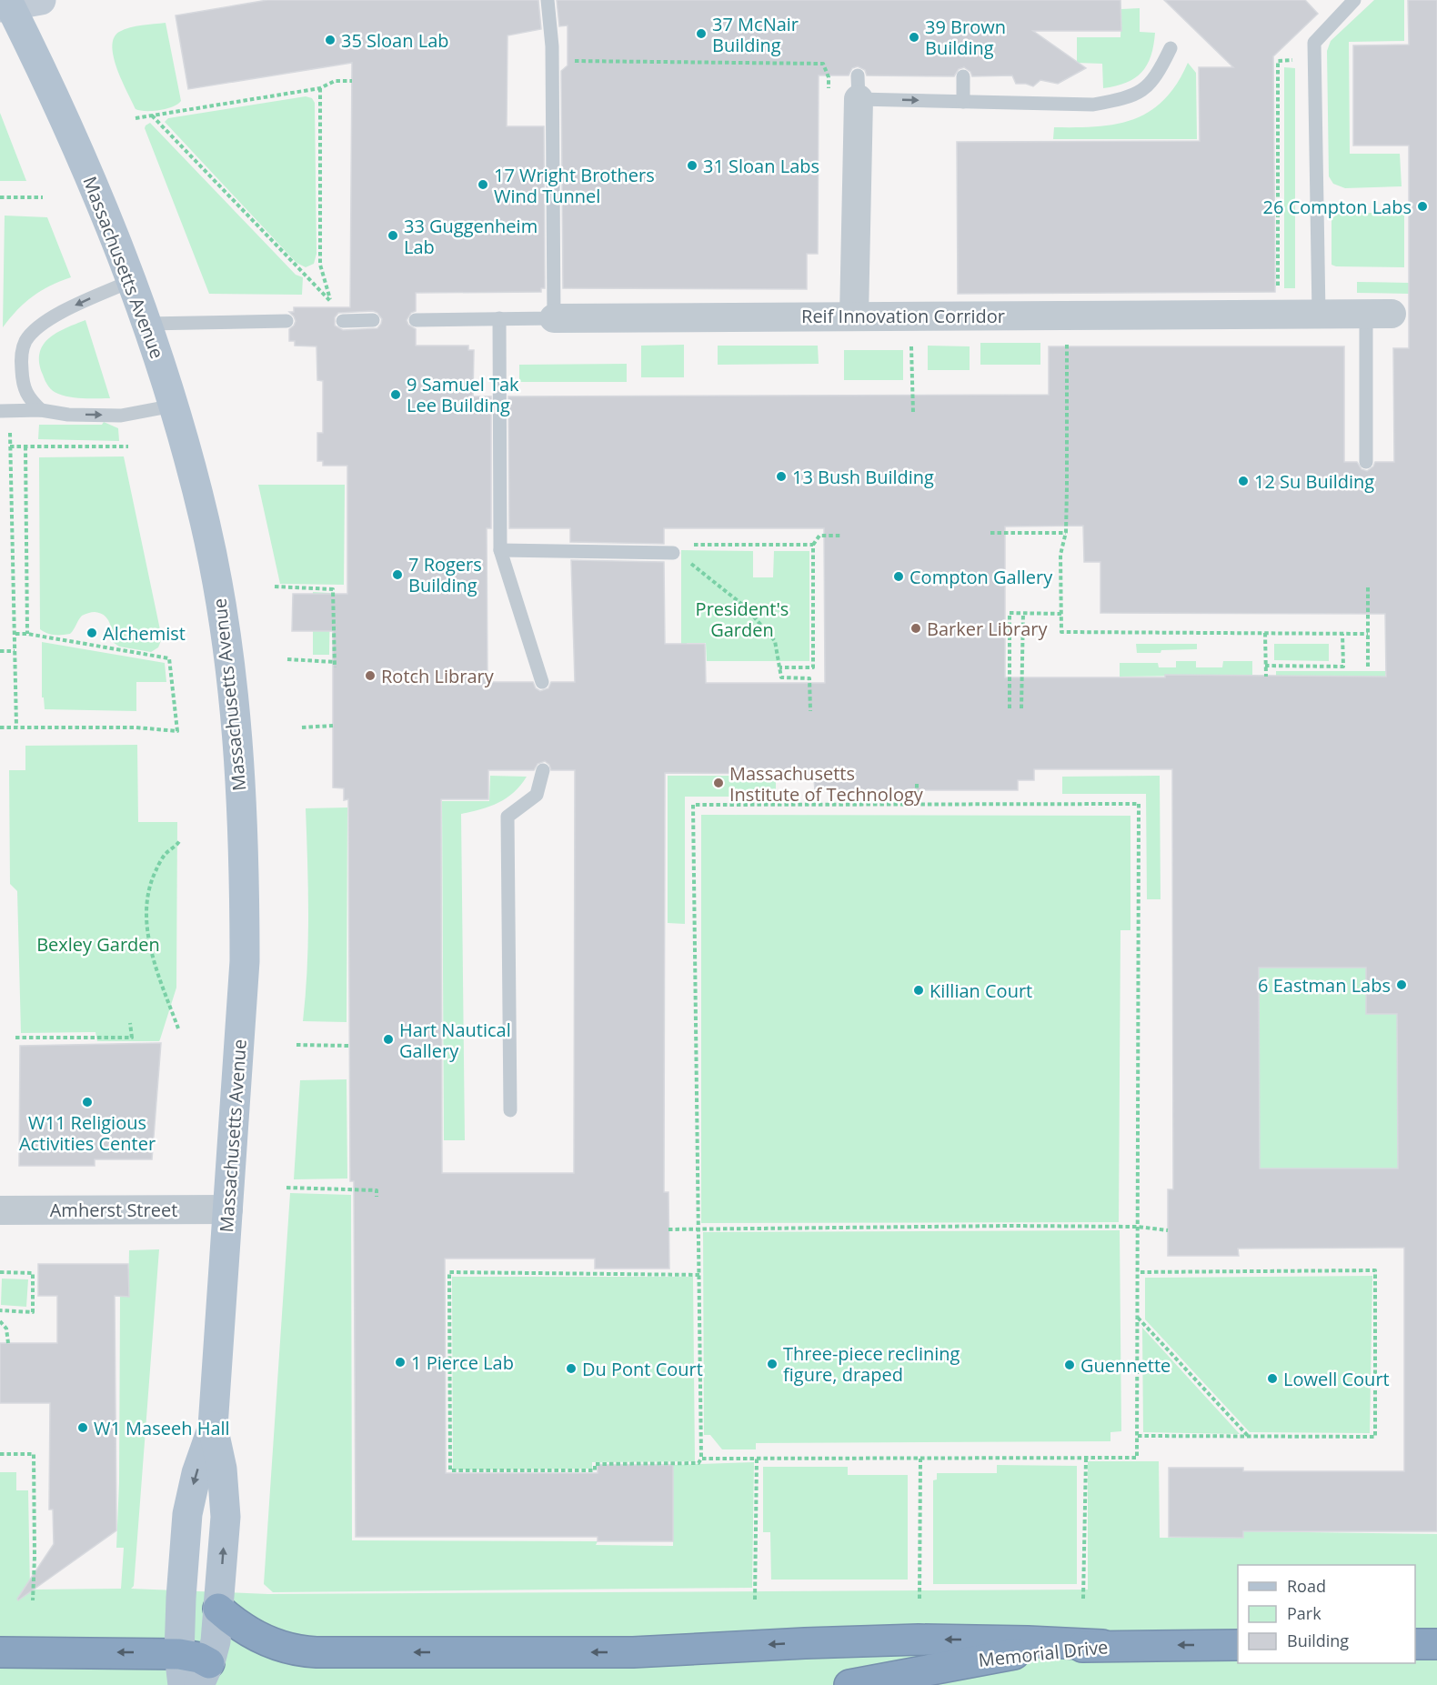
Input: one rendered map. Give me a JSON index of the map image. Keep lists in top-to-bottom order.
{
  "streets": {
    "highway": ["Memorial Drive"],
    "main road": ["Massachusetts Avenue"],
    "street": ["Reif Innovation Corridor", "Amherst Street"]
  },
  "crossings": [
    ["Massachusetts Avenue", "Amherst Street"]
  ],
  "parks": ["President's Garden", "Bexley Garden"],
  "places": [
    "37 McNair Building",
    "39 Brown Building",
    "35 Sloan Lab",
    "31 Sloan Labs",
    "17 Wright Brothers Wind Tunnel",
    "26 Compton Labs",
    "33 Guggenheim Lab",
    "9 Samuel Tak Lee Building",
    "13 Bush Building",
    "12 Su Building",
    "7 Rogers Building",
    "Compton Gallery",
    "Barker Library",
    "Alchemist",
    "Rotch Library",
    "Massachusetts Institute of Technology",
    "6 Eastman Labs",
    "Killian Court",
    "Hart Nautical Gallery",
    "W11 Religious Activities Center",
    "1 Pierce Lab",
    "Three-piece reclining figure, draped",
    "Guennette",
    "Du Pont Court",
    "Lowell Court",
    "W1 Maseeh Hall"
  ],
  "legend": ["Road", "Park", "Building"]
}
